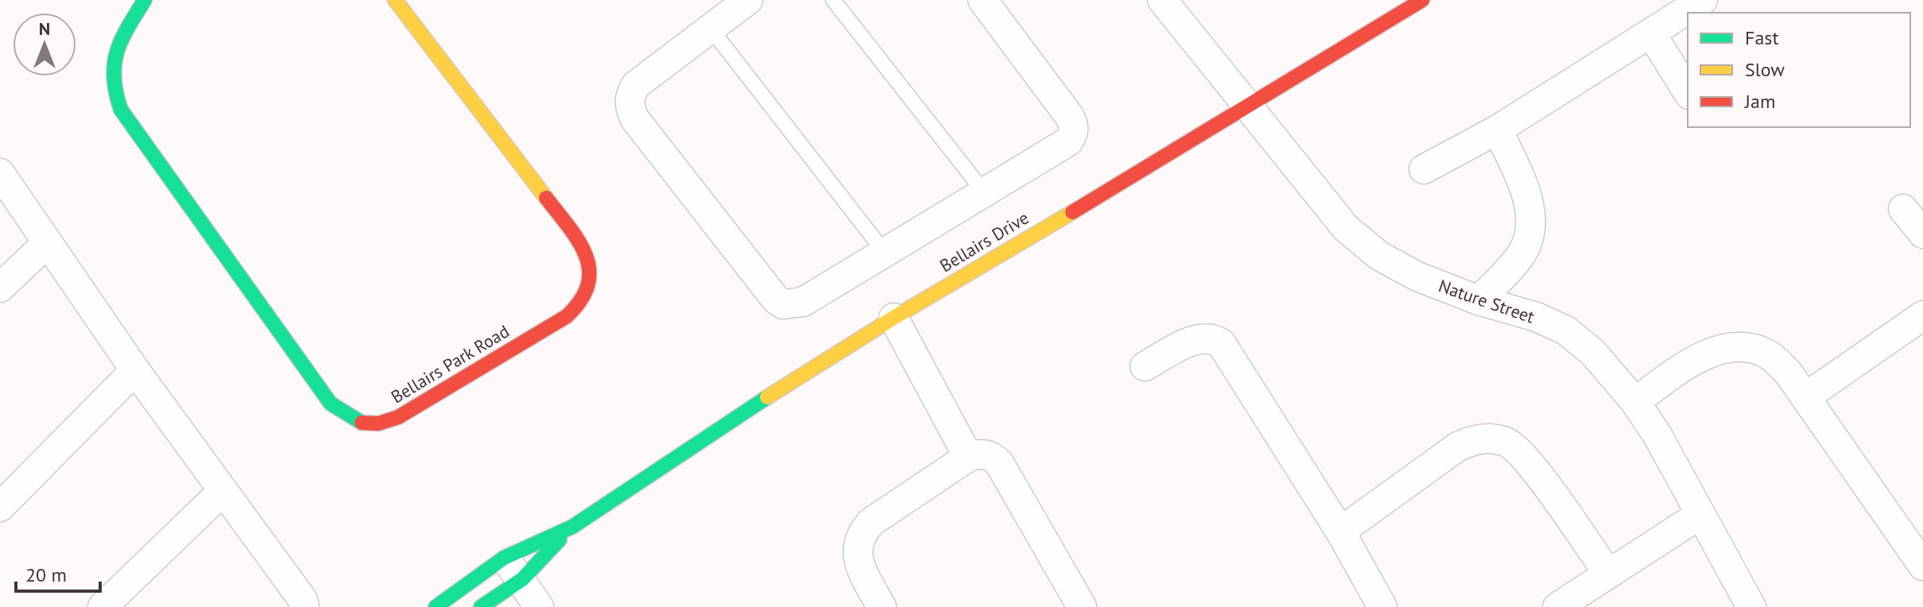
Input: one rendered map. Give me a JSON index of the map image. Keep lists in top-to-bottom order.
{
  "streets": {
    "street": ["Bellairs Drive", "Nature Street", "Bellairs Park Road"]
  },
  "crossings": [
    ["Bellairs Drive", "Nature Street"]
  ],
  "legend": ["Fast", "Slow", "Jam"],
  "scale_bar": "20 m",
  "north": "top"
}
